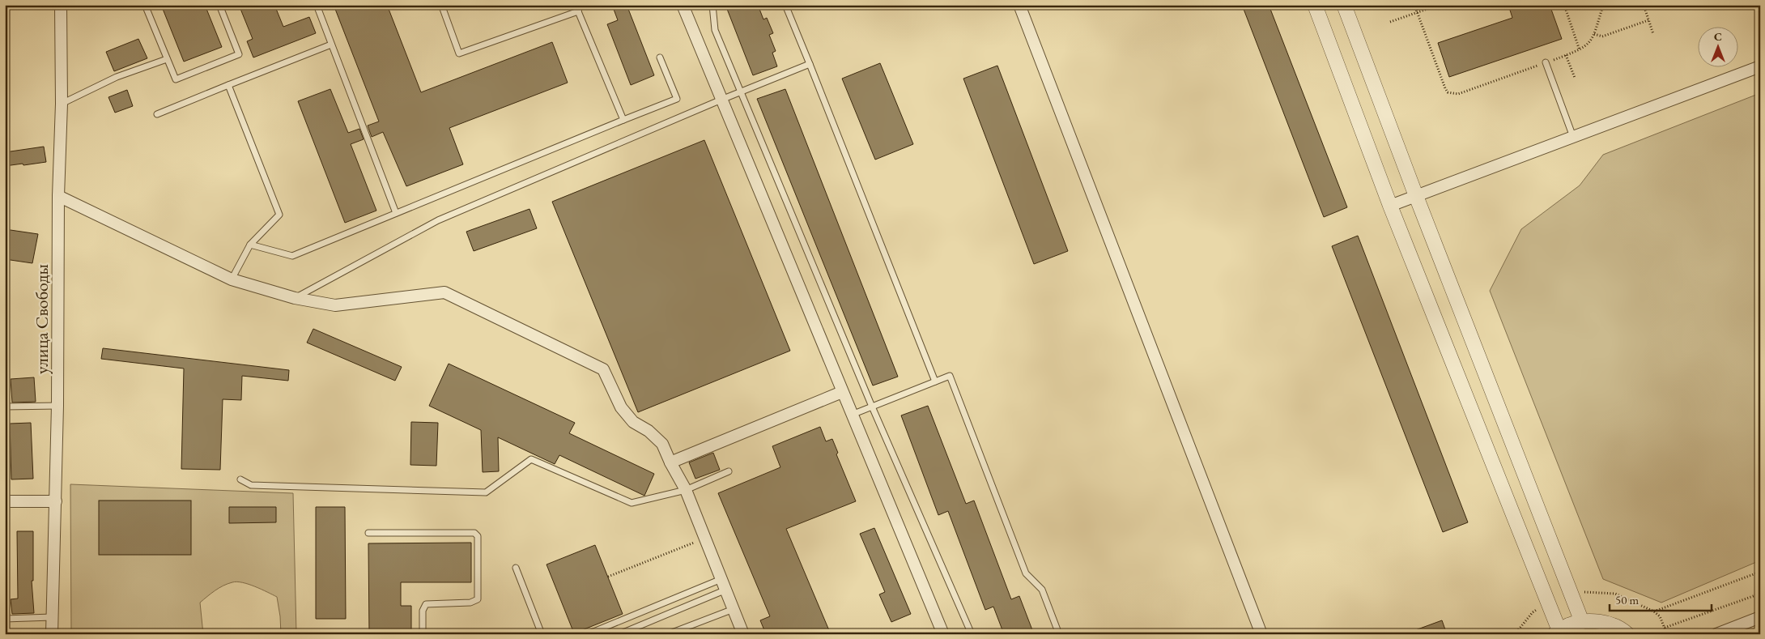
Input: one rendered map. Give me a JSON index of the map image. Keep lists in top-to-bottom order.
{
  "streets": {
    "street": ["улица Свободы"]
  },
  "scale_bar": "50 m",
  "north": "top"
}
